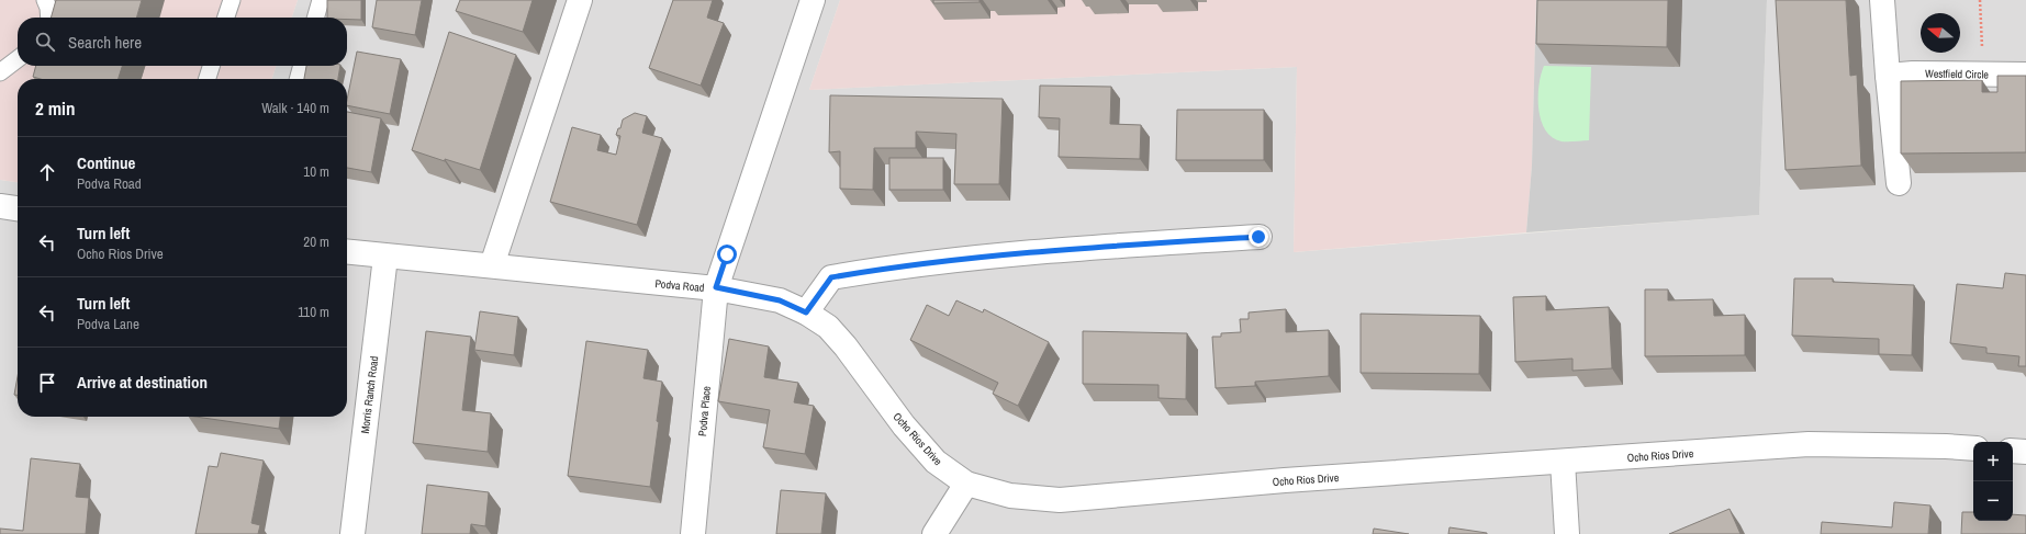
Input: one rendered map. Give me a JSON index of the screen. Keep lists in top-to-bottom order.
{
  "streets": {
    "street": [
      "Westfield Circle",
      "Podva Road",
      "Morris Ranch Road",
      "Podva Place",
      "Ocho Rios Drive"
    ]
  },
  "crossings": [
    ["Podva Road", "Morris Ranch Road"],
    ["Podva Road", "Podva Place"],
    ["Podva Road", "Ocho Rios Drive"],
    ["Podva Place", "Ocho Rios Drive"]
  ],
  "north": "left",
  "page": {
    "search": "Search here",
    "heading": ["2 min", "Walk · 140 m"],
    "list": [
      ["Continue", "Podva Road", "10 m"],
      ["Turn left", "Ocho Rios Drive", "20 m"],
      ["Turn left", "Podva Lane", "110 m"],
      "Arrive at destination"
    ],
    "map_buttons": ["+", "−"]
  }
}
